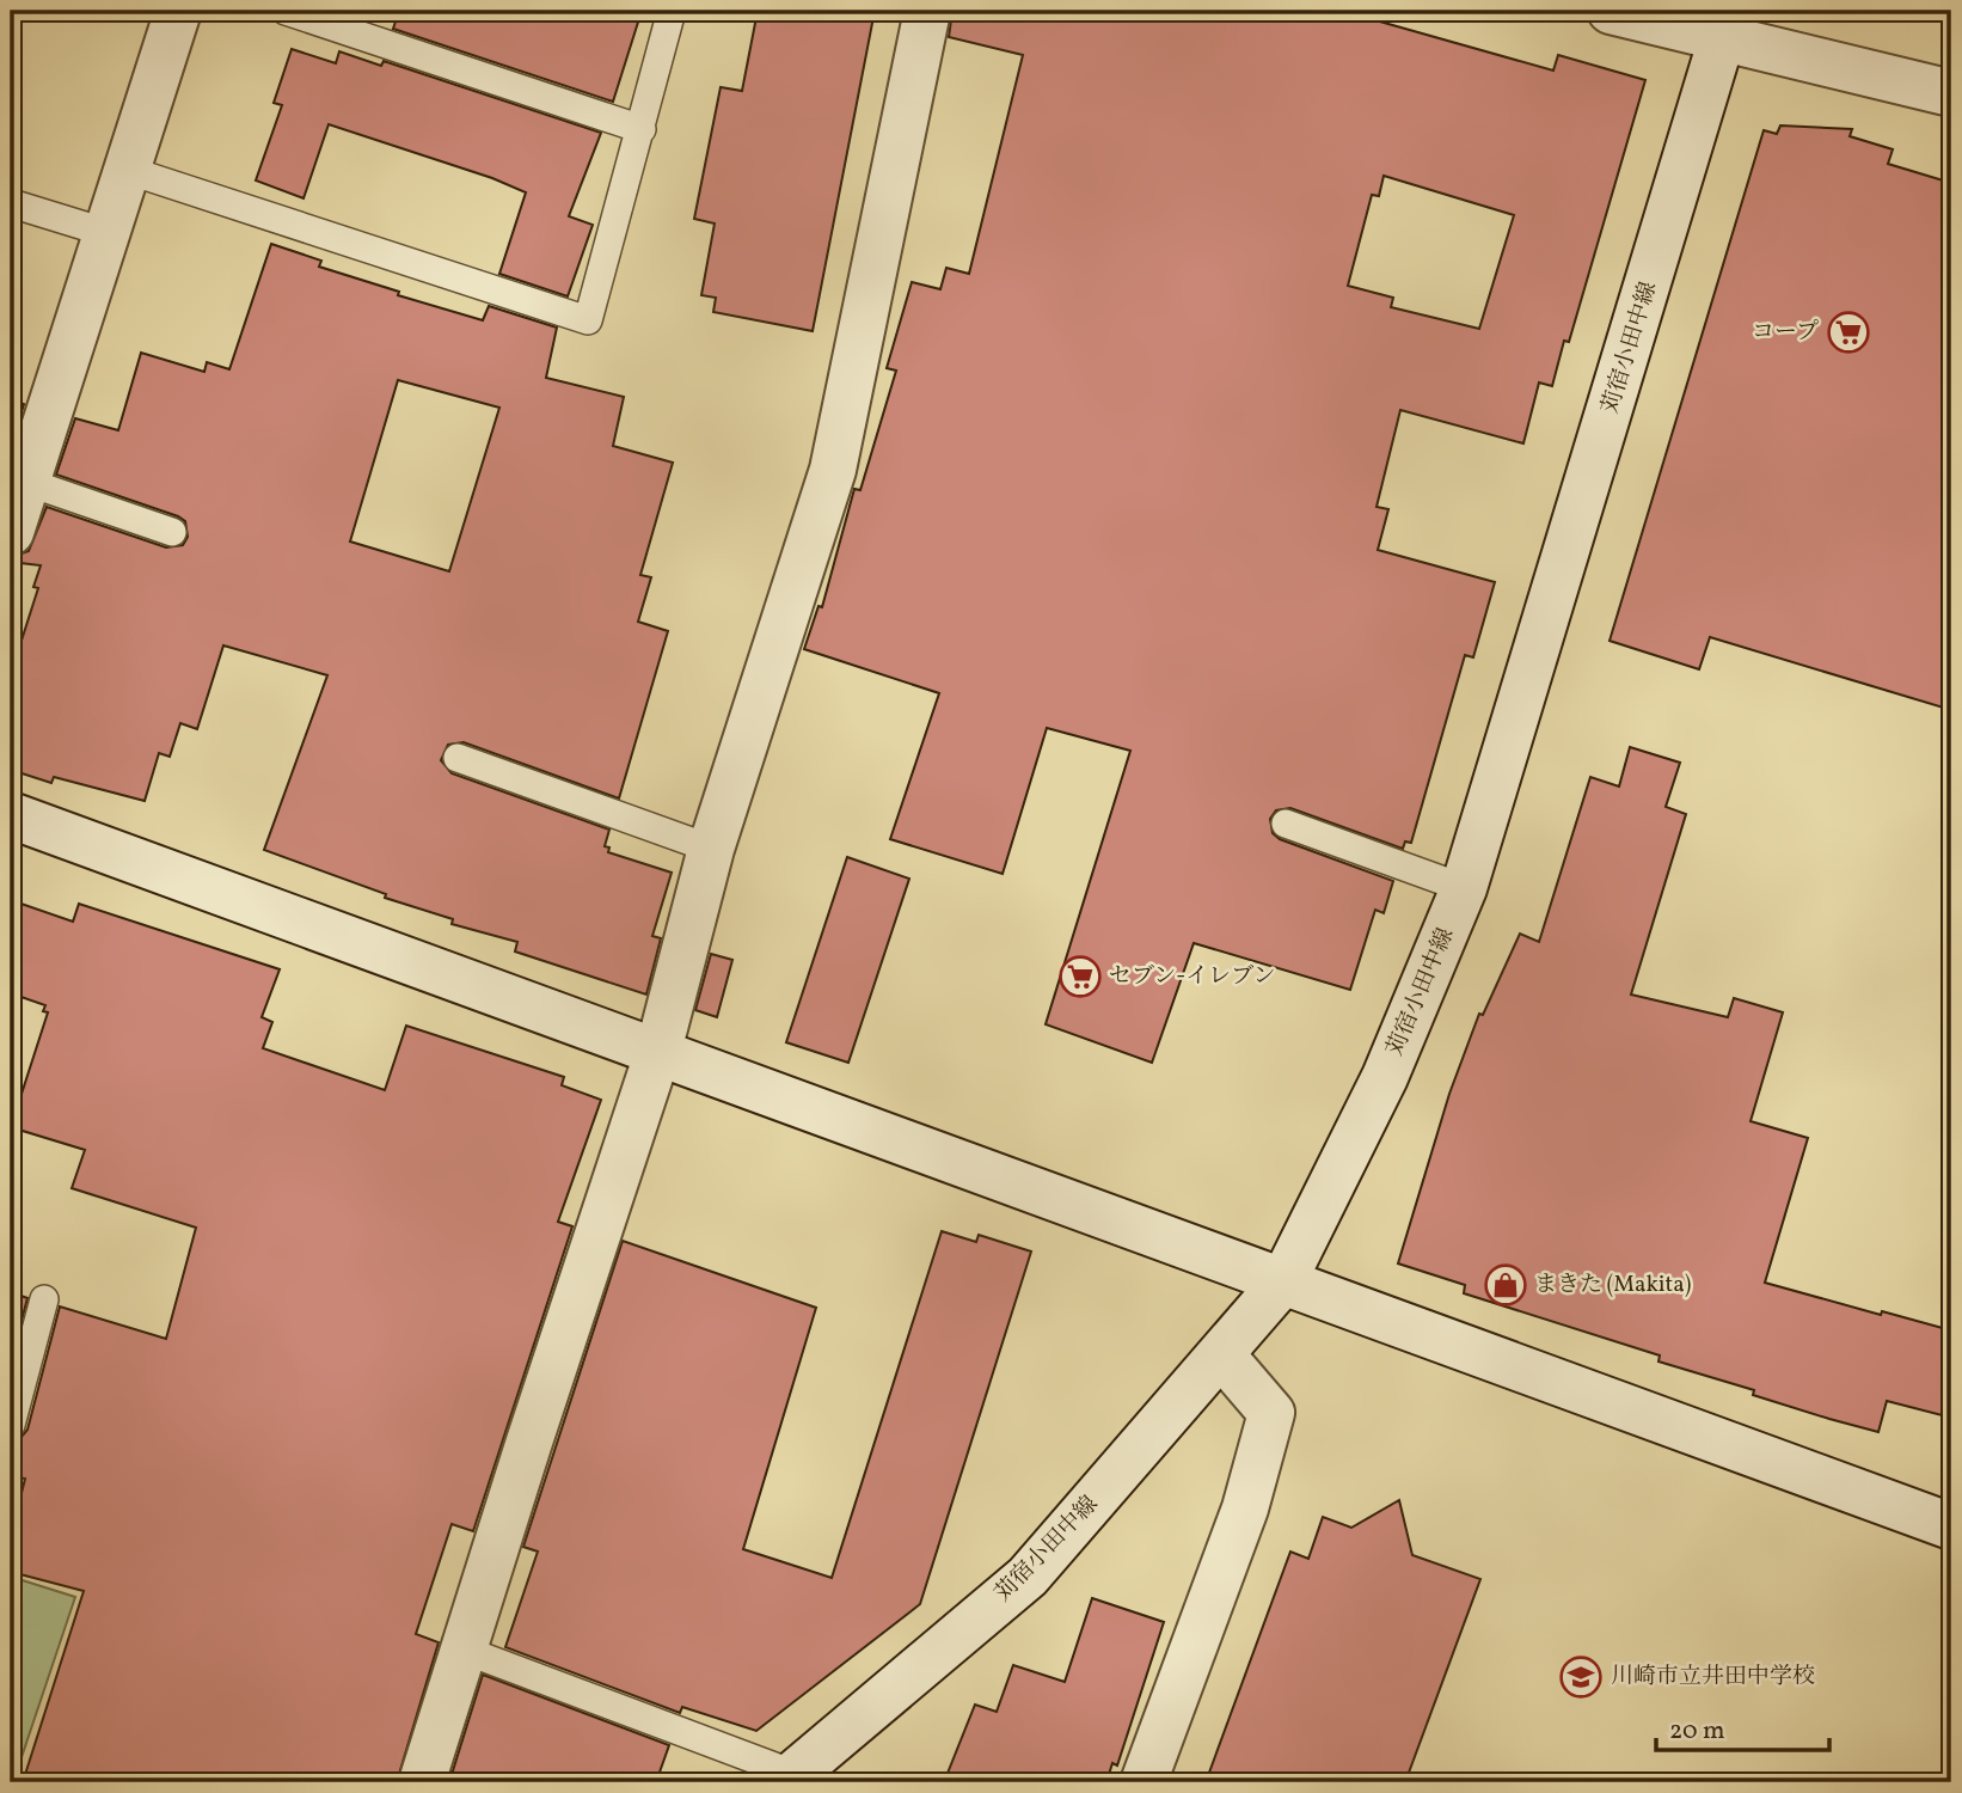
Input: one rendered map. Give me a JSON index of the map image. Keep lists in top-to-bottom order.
{
  "streets": {
    "street": ["苅宿小田中線"]
  },
  "places": {
    "supermarket": ["コープ", "セブン-イレブン"],
    "shop": ["まきた (Makita)"],
    "school or university": ["川崎市立井田中学校"]
  },
  "scale_bar": "20 m"
}
